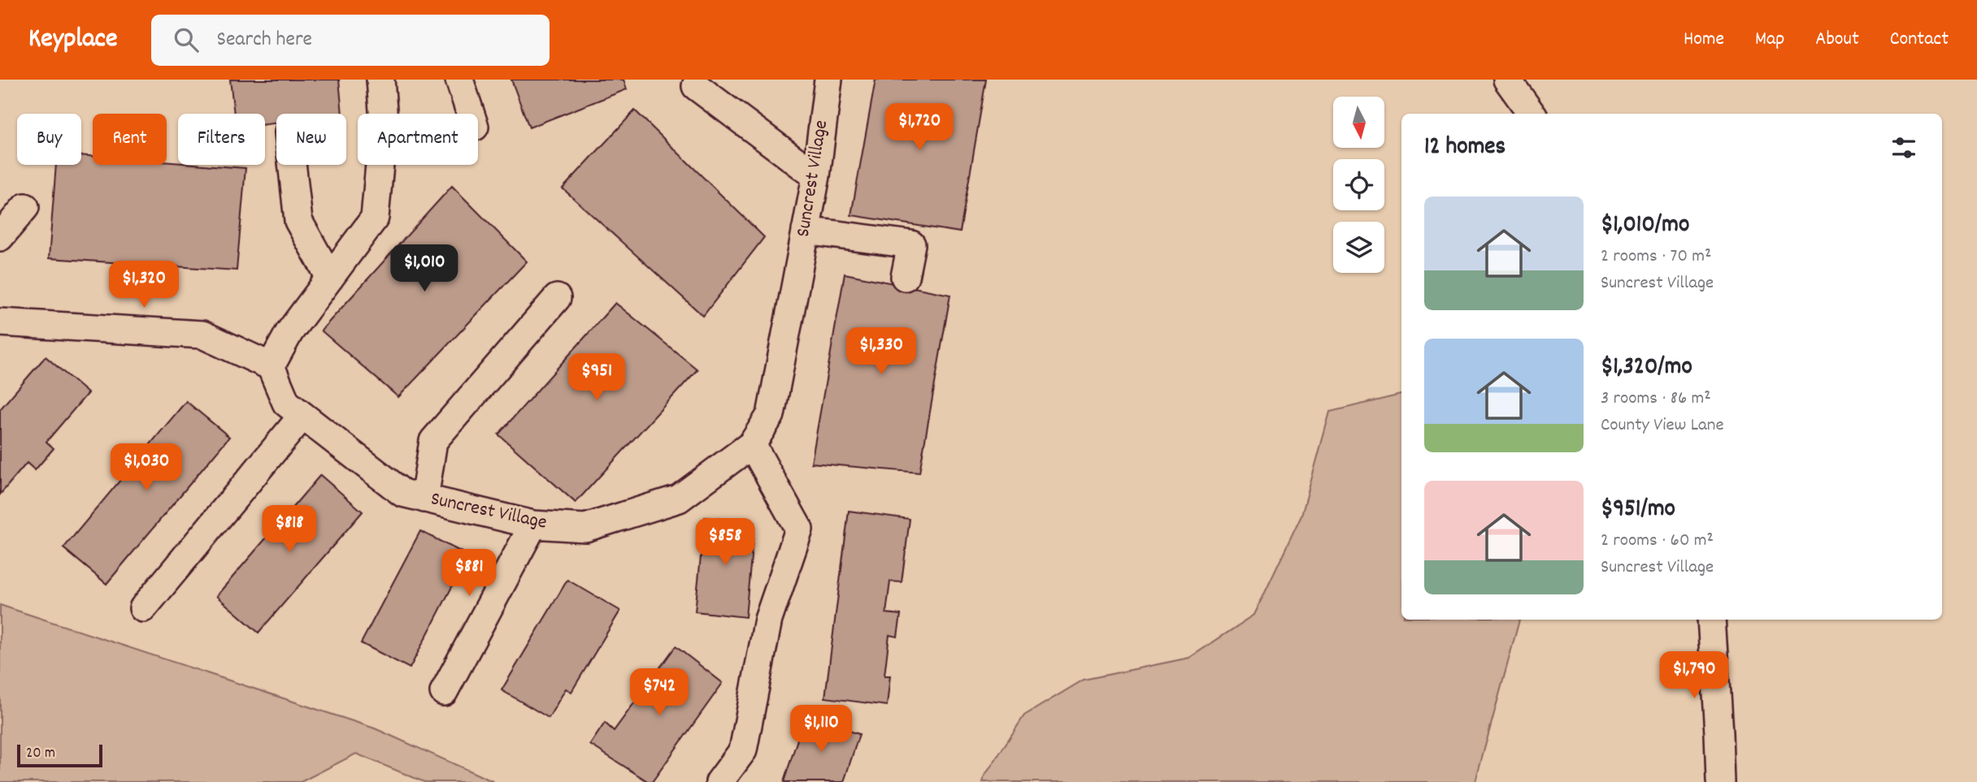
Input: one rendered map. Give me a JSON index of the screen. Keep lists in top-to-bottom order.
{
  "streets": {
    "street": ["Suncrest Village"]
  },
  "scale_bar": "20 m",
  "north": "bottom",
  "page": {
    "header": "Keyplace",
    "search": "Search here",
    "nav": [
      "Home",
      "Map",
      "About",
      "Contact"
    ],
    "price": [
      "$1,720",
      "$1,010",
      "$1,320",
      "$1,330",
      "$951",
      "$1,030",
      "$818",
      "$858",
      "$881",
      "$1,790",
      "$742",
      "$1,110"
    ],
    "chip": [
      "Buy",
      "Rent",
      "Filters",
      "New",
      "Apartment"
    ],
    "heading": "12 homes",
    "list": [
      {
        "name": "$1,010/mo",
        "note": "2 rooms · 70 m² · Suncrest Village"
      },
      {
        "name": "$1,320/mo",
        "note": "3 rooms · 86 m² · County View Lane"
      },
      {
        "name": "$951/mo",
        "note": "2 rooms · 60 m² · Suncrest Village"
      }
    ],
    "scale": "20 m"
  }
}
